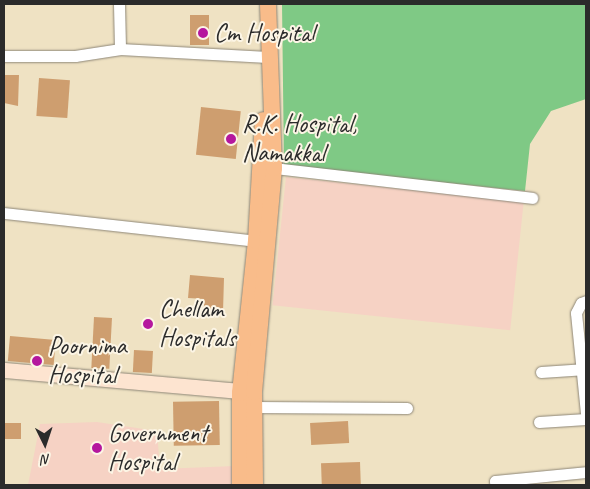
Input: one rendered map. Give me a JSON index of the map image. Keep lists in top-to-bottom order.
{
  "places": [
    "Cm Hospital",
    "R.K. Hospital, Namakkal",
    "Chellam Hospitals",
    "Poornima Hospital",
    "Government Hospital"
  ],
  "north": "bottom"
}
